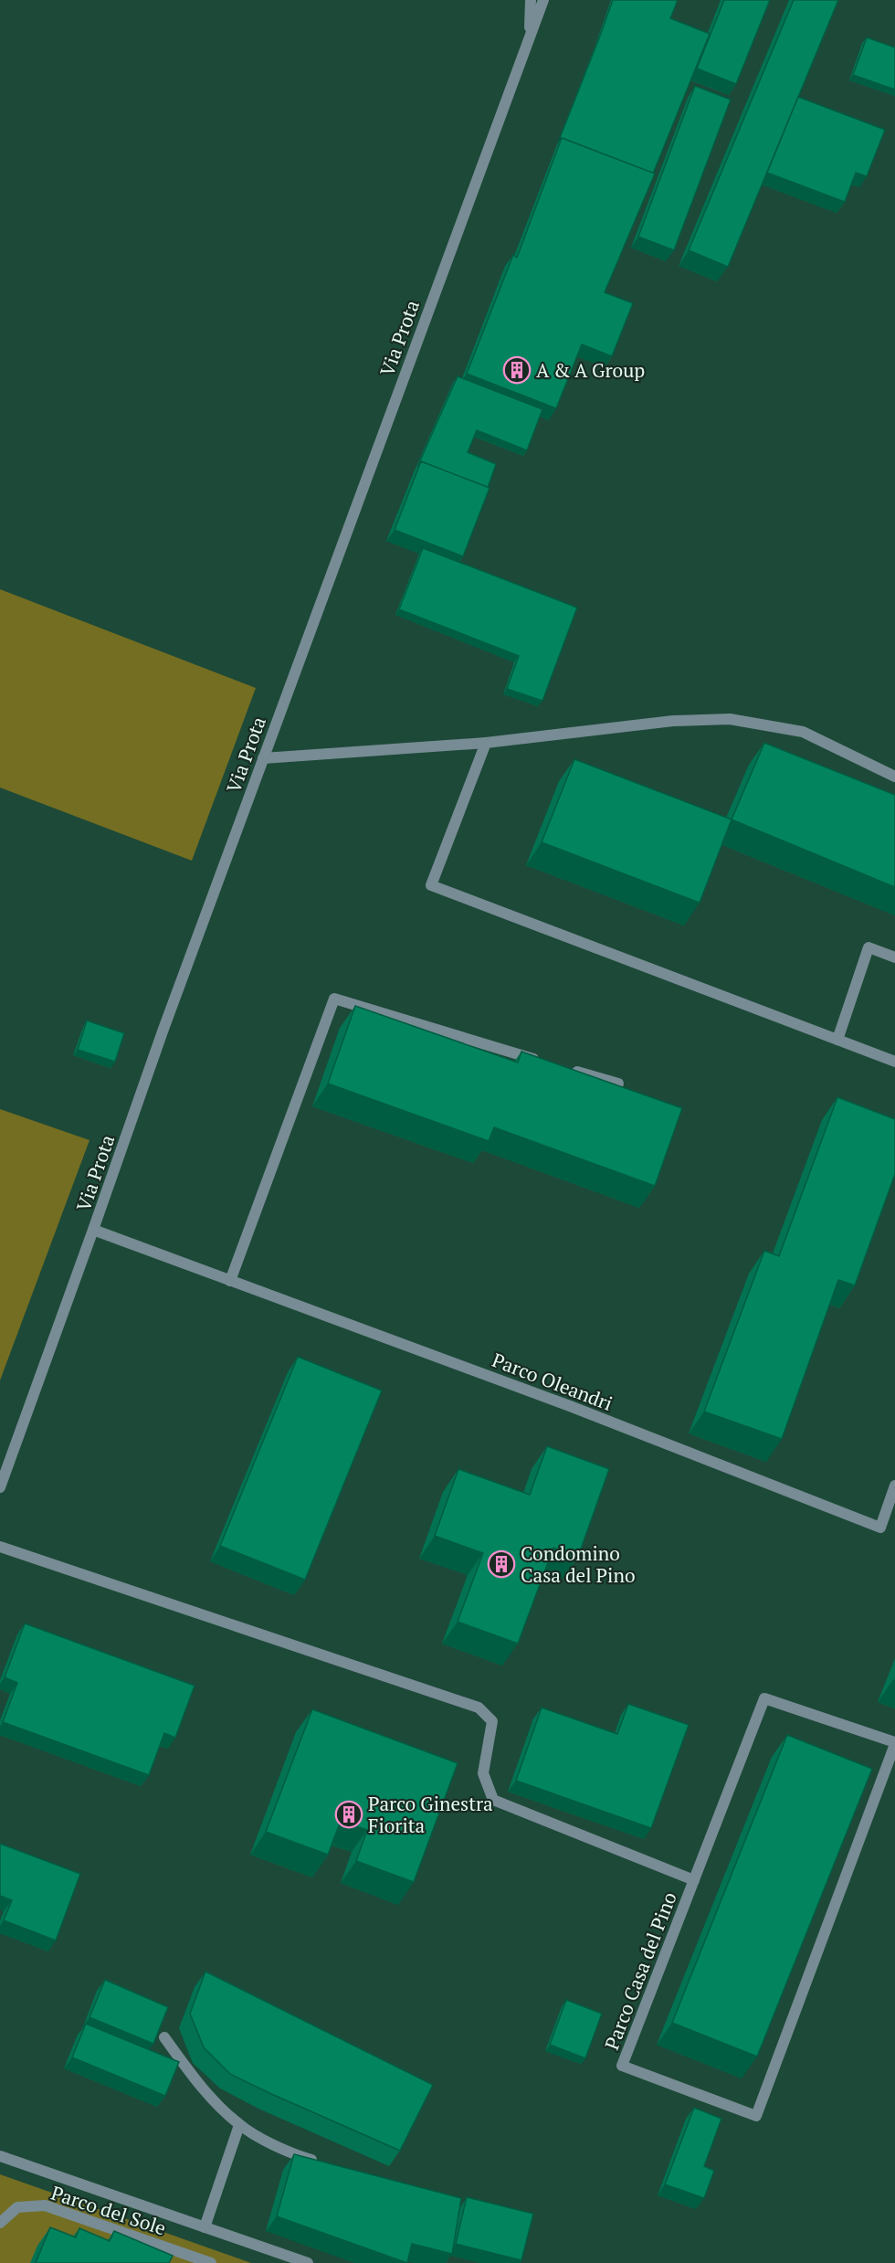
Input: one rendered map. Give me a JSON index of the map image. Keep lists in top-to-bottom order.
{
  "streets": {
    "street": [
      "Via Prota",
      "Parco Oleandri",
      "Parco Casa del Pino",
      "Parco del Sole"
    ]
  },
  "crossings": [
    ["Via Prota", "Parco Oleandri"]
  ],
  "places": {
    "building": ["A & A Group", "Condomino Casa del Pino", "Parco Ginestra Fiorita"]
  }
}
